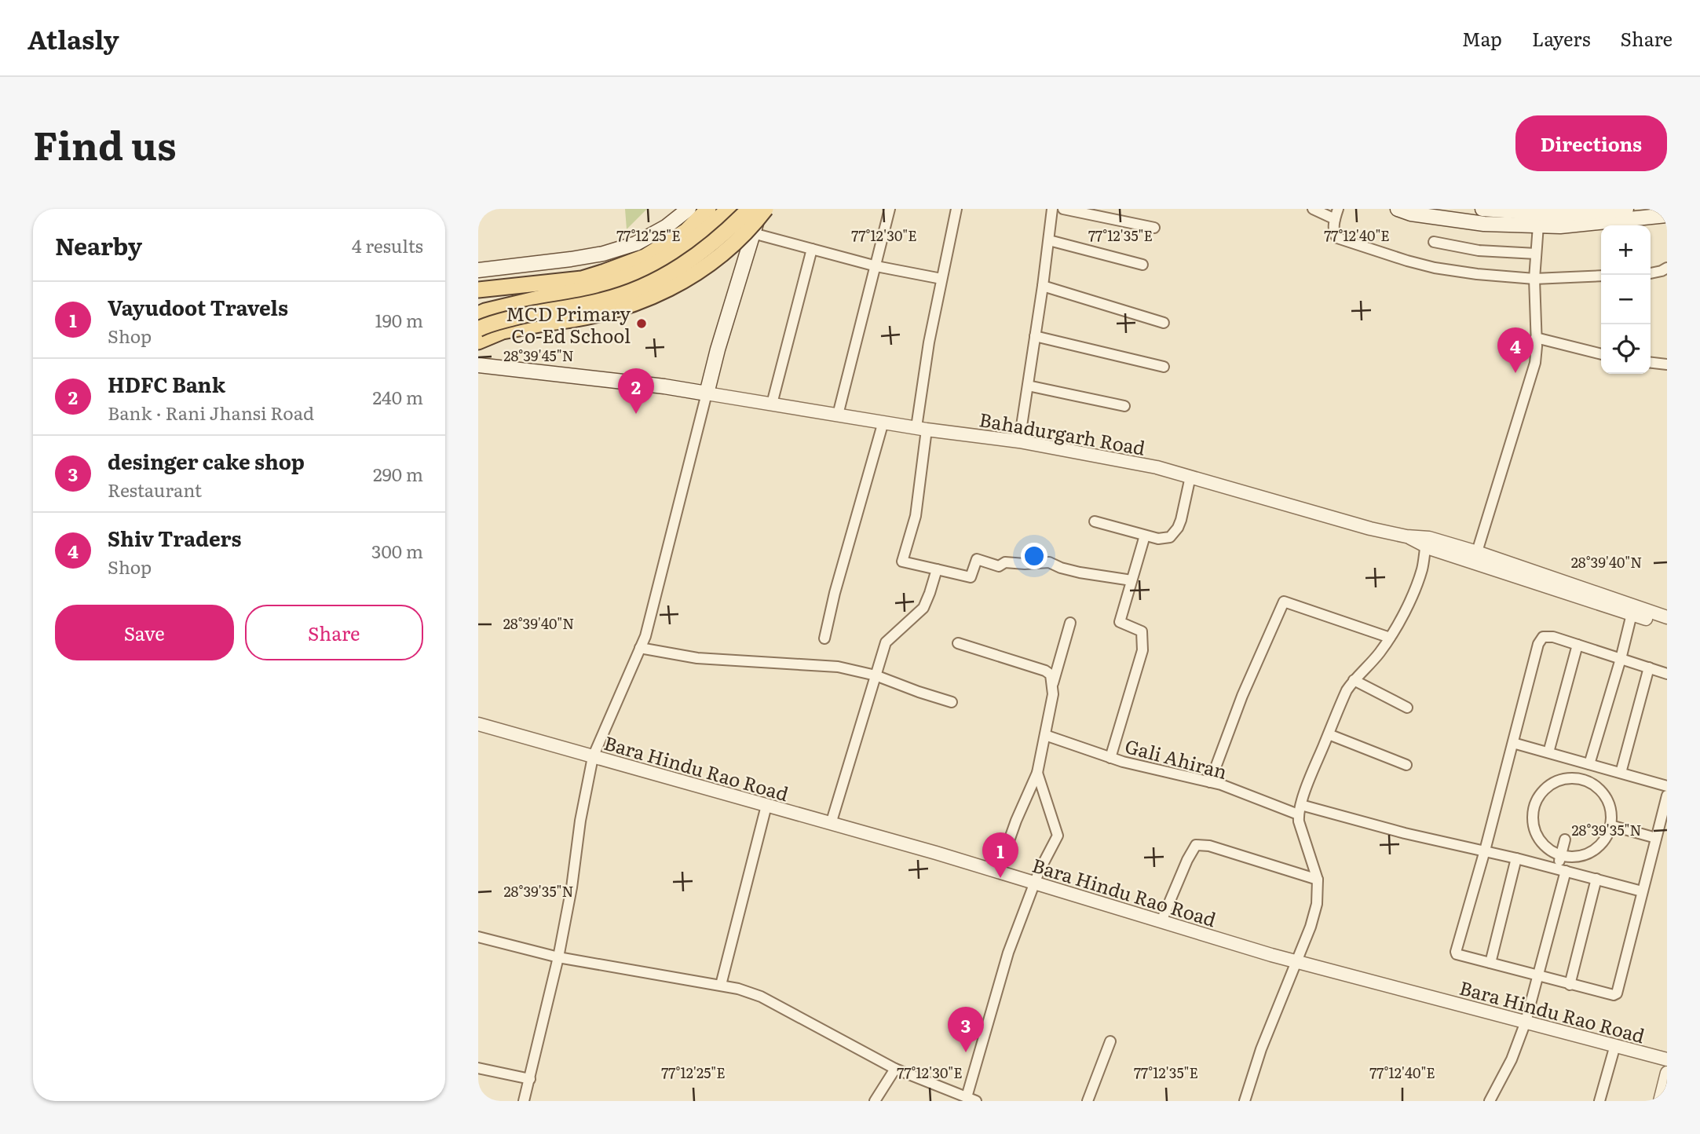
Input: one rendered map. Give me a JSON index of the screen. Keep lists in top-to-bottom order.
{
  "streets": {
    "street": ["Bahadurgarh Road", "Gali Ahiran", "Bara Hindu Rao Road"]
  },
  "places": ["MCD Primary Co-Ed School"],
  "page": {
    "header": "Atlasly",
    "nav": ["Map", "Layers", "Share"],
    "title": "Find us",
    "buttons": [
      "Directions",
      ["Save", "Share"]
    ],
    "heading": ["Nearby", "4 results"],
    "map_buttons": ["+", "−"],
    "list": [
      {
        "mark": "1",
        "name": "Vayudoot Travels",
        "note": "Shop",
        "value": "190 m"
      },
      {
        "mark": "2",
        "name": "HDFC Bank",
        "note": "Bank · Rani Jhansi Road",
        "value": "240 m"
      },
      {
        "mark": "3",
        "name": "desinger cake shop",
        "note": "Restaurant",
        "value": "290 m"
      },
      {
        "mark": "4",
        "name": "Shiv Traders",
        "note": "Shop",
        "value": "300 m"
      }
    ],
    "pins": [
      "4",
      "2",
      "1",
      "3"
    ]
  },
  "coordinates": [
    "77°12'25\"E",
    "77°12'30\"E",
    "77°12'35\"E",
    "77°12'40\"E",
    "28°39'45\"N",
    "28°39'40\"N",
    "28°39'35\"N"
  ]
}
